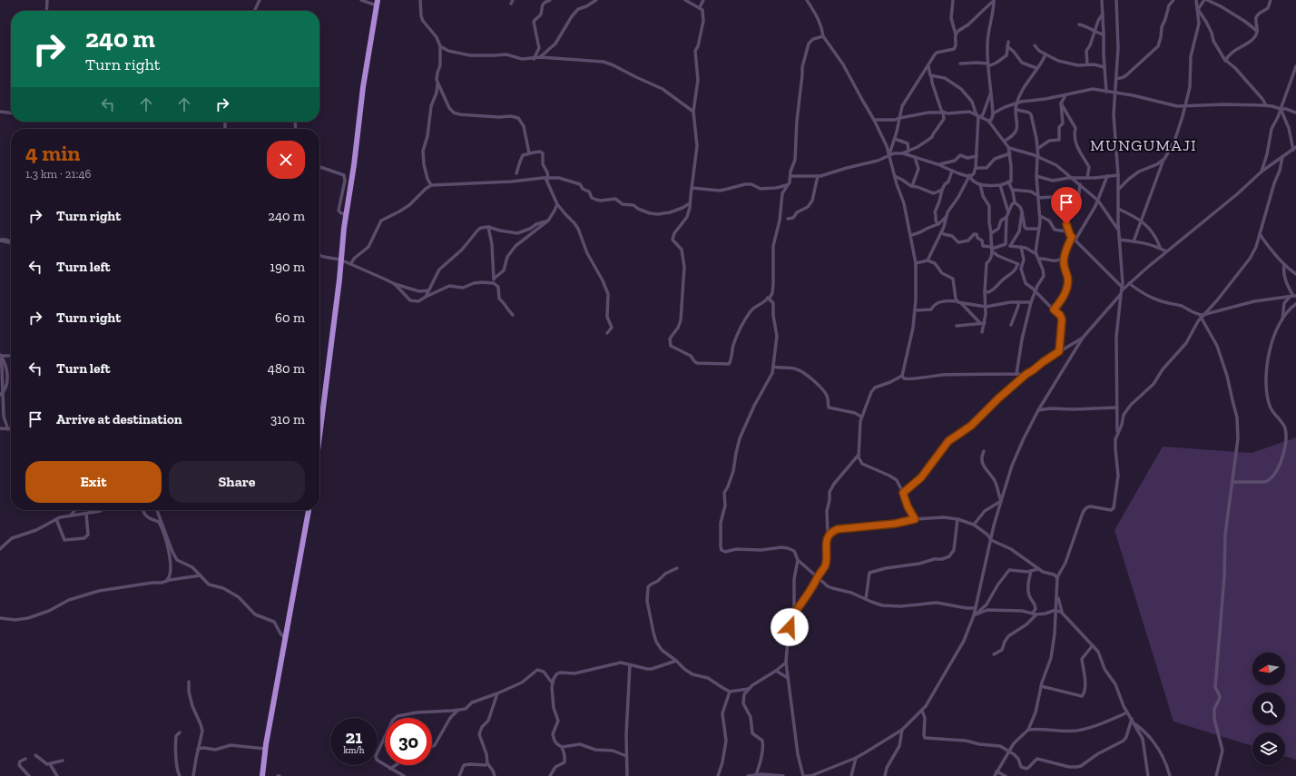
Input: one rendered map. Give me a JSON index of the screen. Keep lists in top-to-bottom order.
{
  "districts": ["MUNGUMAJI"],
  "north": "left",
  "page": {
    "turn": ["240 m", "Turn right"],
    "heading": ["4 min", "1.3 km · 21:46"],
    "list": [
      {
        "name": "Turn right",
        "value": "240 m"
      },
      {
        "name": "Turn left",
        "value": "190 m"
      },
      {
        "name": "Turn right",
        "value": "60 m"
      },
      {
        "name": "Turn left",
        "value": "480 m"
      },
      {
        "name": "Arrive at destination",
        "value": "310 m"
      }
    ],
    "buttons": ["Exit", "Share"],
    "speed": "21 km/h",
    "limit": "30"
  }
}
